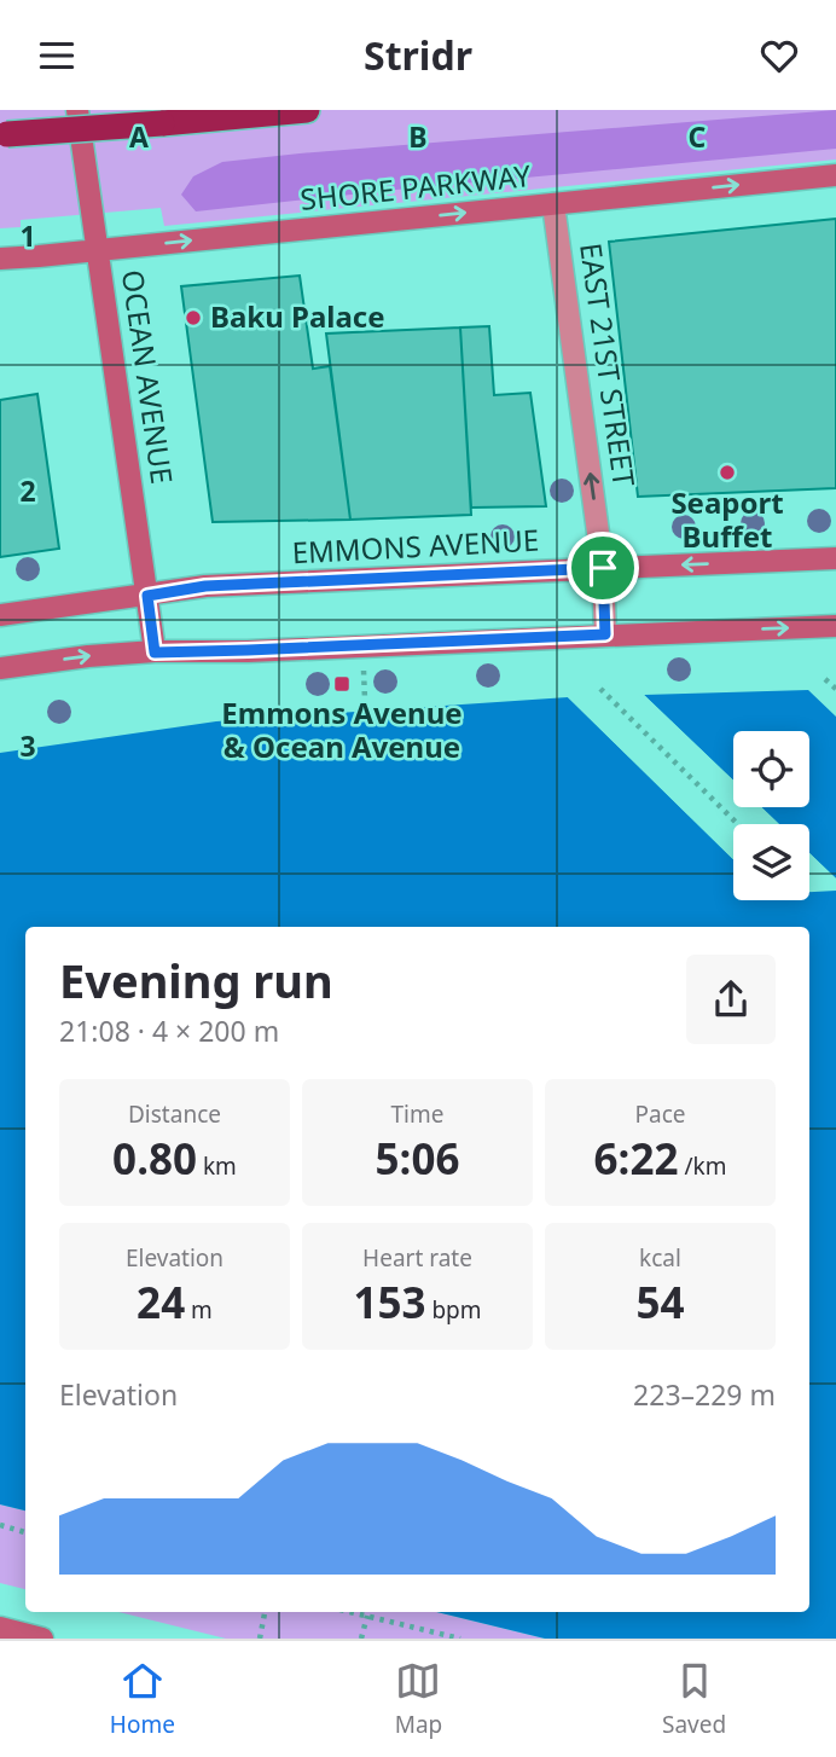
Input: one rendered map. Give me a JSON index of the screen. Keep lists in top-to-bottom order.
{
  "streets": {
    "main road": ["SHORE PARKWAY", "OCEAN AVENUE", "EMMONS AVENUE"],
    "street": ["EAST 21ST STREET"]
  },
  "crossings": [
    ["SHORE PARKWAY", "EAST 21ST STREET"],
    ["SHORE PARKWAY", "OCEAN AVENUE"],
    ["EAST 21ST STREET", "EMMONS AVENUE"],
    ["OCEAN AVENUE", "EMMONS AVENUE"]
  ],
  "one_way": ["SHORE PARKWAY", "EAST 21ST STREET"],
  "places": {
    "other": ["Baku Palace", "Seaport Buffet"],
    "transit": ["Emmons Avenue & Ocean Avenue"]
  },
  "page": {
    "header": "Stridr",
    "heading": ["Evening run", "21:08 · 4 × 200 m"],
    "stats": [
      ["Distance", "0.80 km"],
      ["Time", "5:06"],
      ["Pace", "6:22 /km"],
      ["Elevation", "24 m"],
      ["Heart rate", "153 bpm"],
      ["kcal", "54"]
    ],
    "chart": ["Elevation", "223–229 m"],
    "tabs": ["Home", "Map", "Saved"]
  },
  "grid": {
    "columns": ["A", "B", "C"],
    "rows": ["1", "2", "3"]
  }
}
